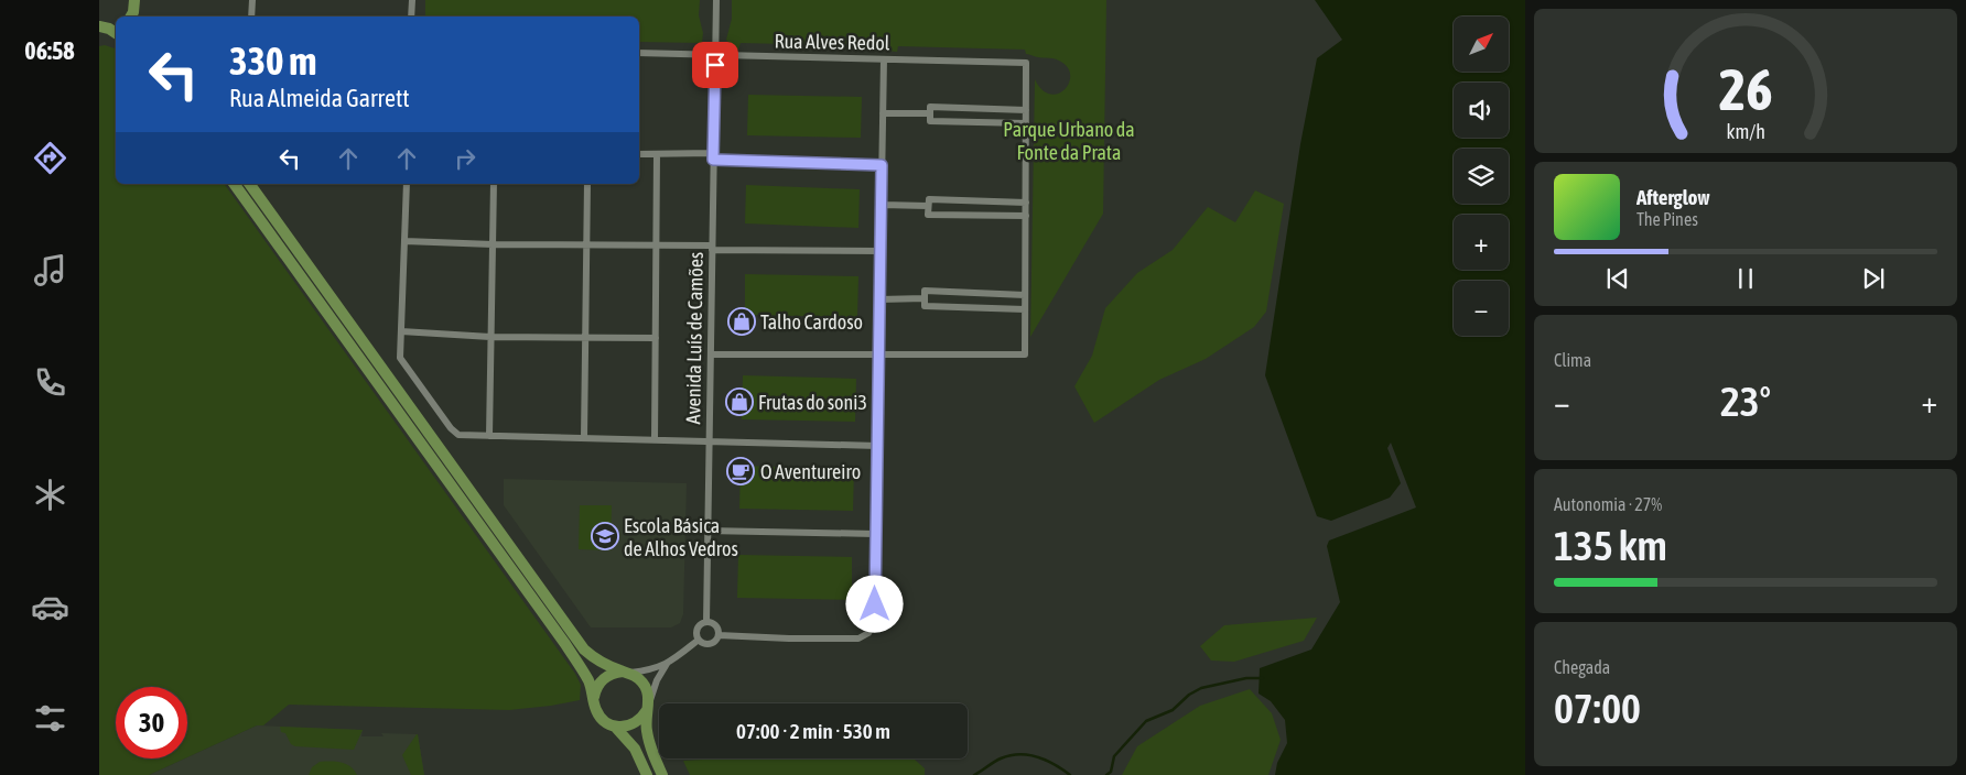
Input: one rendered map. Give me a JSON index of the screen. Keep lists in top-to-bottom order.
{
  "streets": {
    "street": ["Rua Alves Redol", "Avenida Luís de Camões"]
  },
  "crossings": [
    ["Rua Alves Redol", "Avenida Luís de Camões"]
  ],
  "parks": ["Parque Urbano da Fonte da Prata"],
  "places": {
    "shop": ["Talho Cardoso", "Frutas do soni3"],
    "cafe": ["O Aventureiro"],
    "school or university": ["Escola Básica de Alhos Vedros"]
  },
  "north": "top right",
  "page": {
    "tabs": "06:58",
    "map_buttons": ["+", "−"],
    "turn": ["330 m", "Rua Almeida Garrett"],
    "song": ["Afterglow", "The Pines"],
    "tile": [
      "Clima",
      ["Autonomia · 27%", "135 km"],
      ["Chegada", "07:00"]
    ],
    "heat": ["−", "23°", "+"],
    "limit": "30",
    "trip": "07:00 · 2 min · 530 m",
    "gauge": ["26", "km/h"]
  }
}
